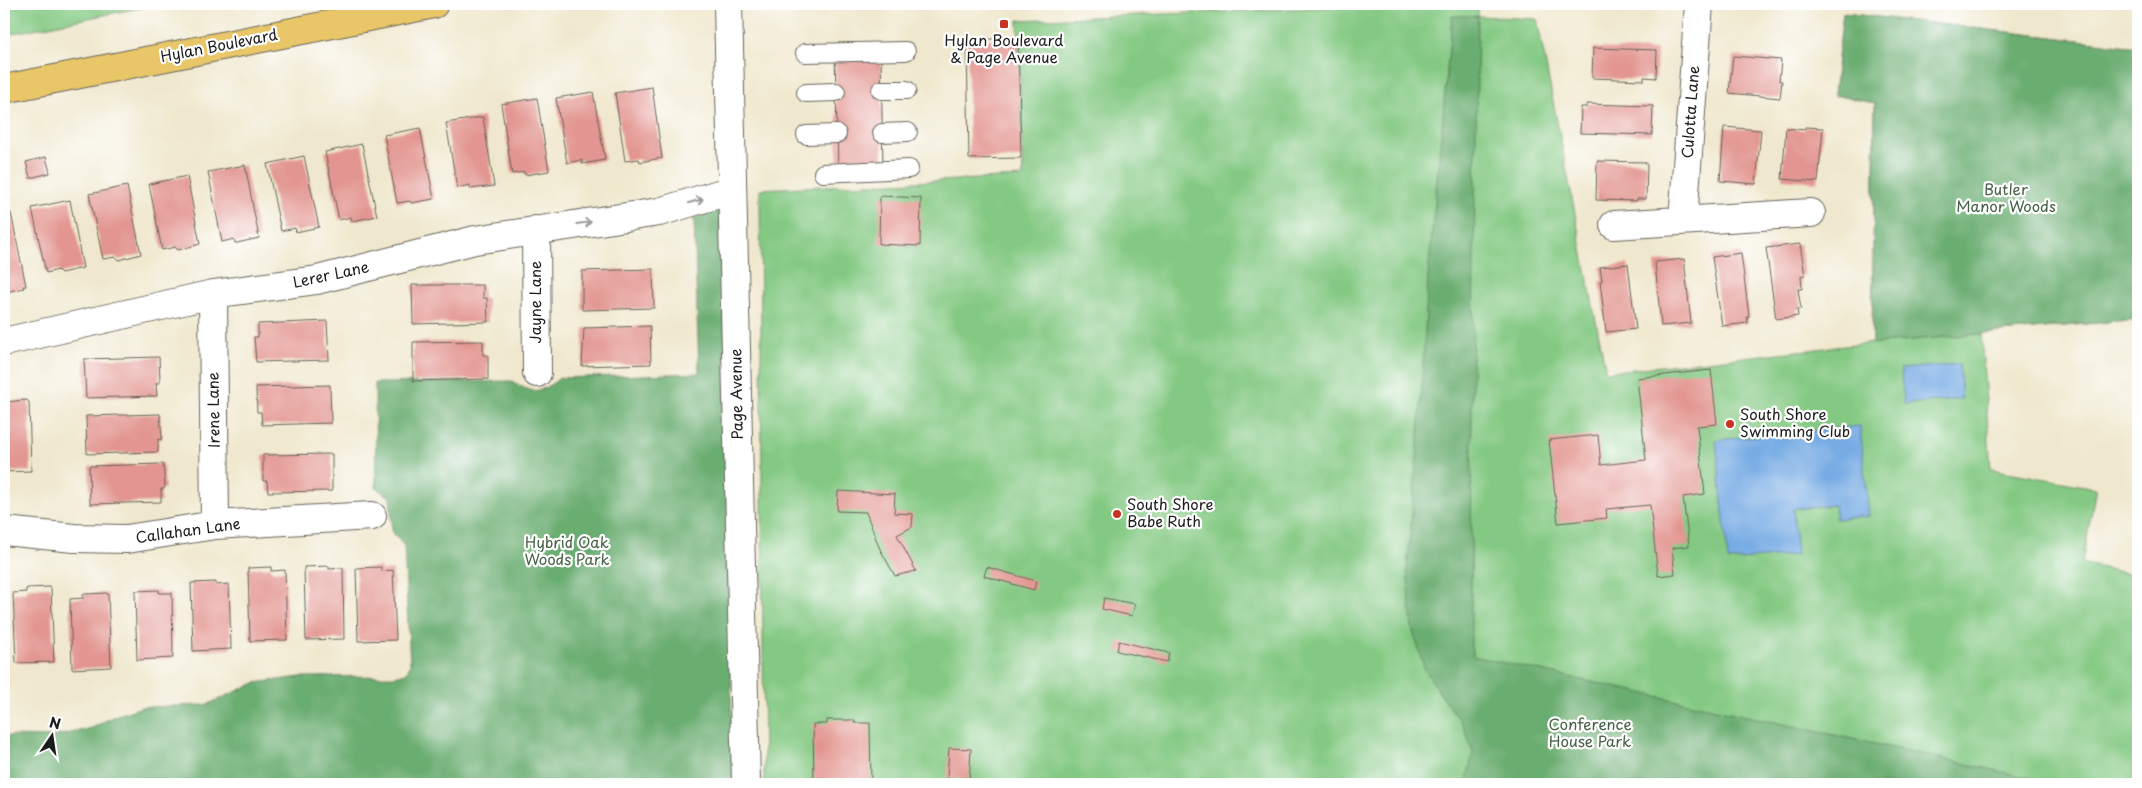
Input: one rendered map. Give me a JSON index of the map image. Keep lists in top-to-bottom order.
{
  "streets": {
    "main road": ["Hylan Boulevard"],
    "street": [
      "Culotta Lane",
      "Lerer Lane",
      "Jayne Lane",
      "Page Avenue",
      "Irene Lane",
      "Callahan Lane"
    ]
  },
  "crossings": [
    ["Lerer Lane", "Jayne Lane"],
    ["Lerer Lane", "Page Avenue"],
    ["Lerer Lane", "Irene Lane"],
    ["Irene Lane", "Callahan Lane"]
  ],
  "parks": ["Butler Manor Woods", "Hybrid Oak Woods Park", "Conference House Park"],
  "places": {
    "transit": ["Hylan Boulevard & Page Avenue"],
    "other": ["South Shore Swimming Club", "South Shore Babe Ruth"]
  },
  "north": "top"
}
